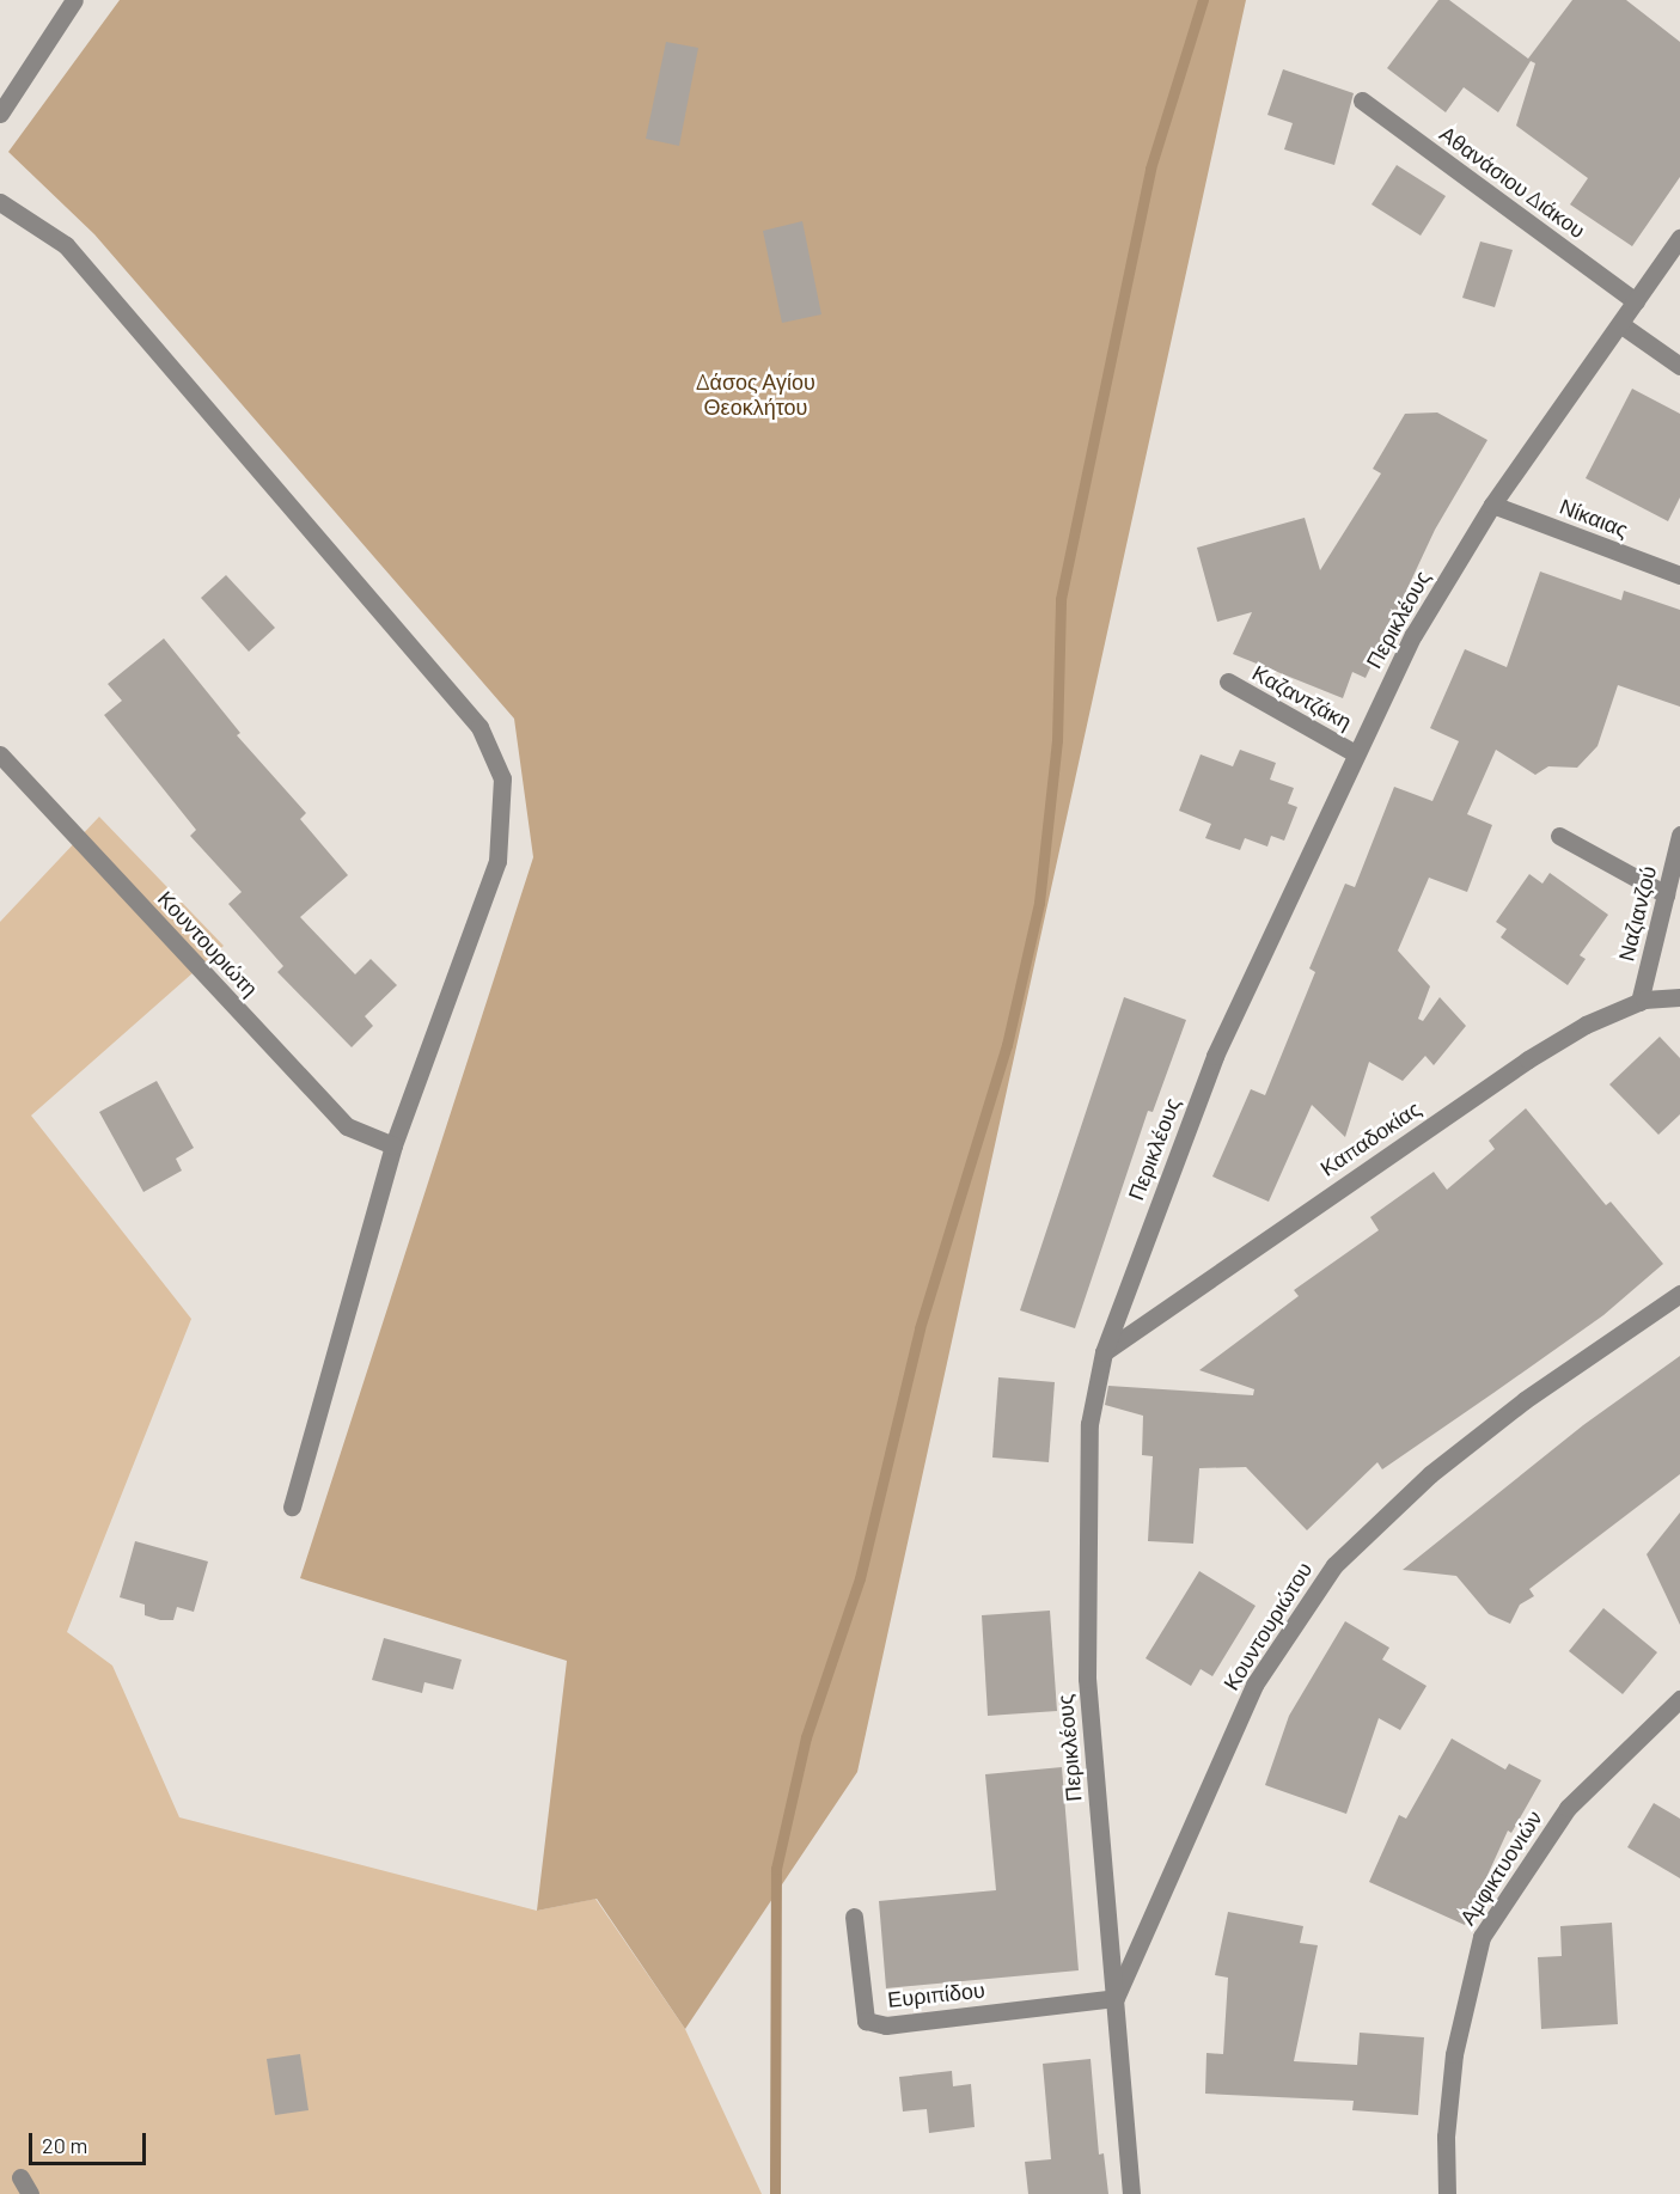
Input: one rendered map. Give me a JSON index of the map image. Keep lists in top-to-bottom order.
{
  "streets": {
    "street": [
      "Αθανάσιου Διάκου",
      "Νίκαιας",
      "Περικλέους",
      "Καζαντζάκη",
      "Ναζιανζού",
      "Κουντουριώτη",
      "Καπαδοκίας",
      "Κουντουριώτου",
      "Αμφικτυονιών",
      "Ευριπίδου"
    ]
  },
  "crossings": [
    ["Αθανάσιου Διάκου", "Περικλέους"],
    ["Νίκαιας", "Περικλέους"],
    ["Περικλέους", "Καζαντζάκη"],
    ["Περικλέους", "Καπαδοκίας"],
    ["Περικλέους", "Κουντουριώτου"],
    ["Περικλέους", "Ευριπίδου"],
    ["Ναζιανζού", "Καπαδοκίας"],
    ["Κουντουριώτου", "Ευριπίδου"]
  ],
  "parks": ["Δάσος Αγίου Θεοκλήτου"],
  "scale_bar": "20 m"
}
